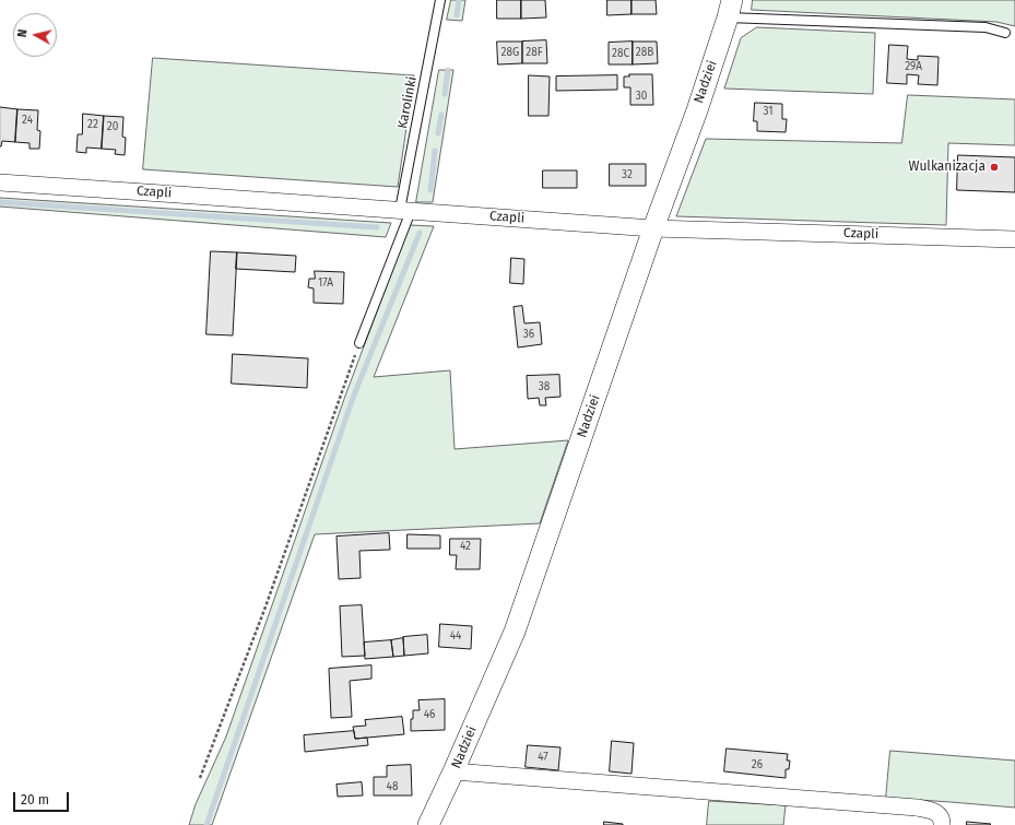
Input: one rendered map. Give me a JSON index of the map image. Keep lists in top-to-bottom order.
{
  "streets": {
    "street": ["Nadziei", "Czapli"],
    "lane": ["Karolinki"]
  },
  "crossings": [
    ["Nadziei", "Czapli"],
    ["Karolinki", "Czapli"]
  ],
  "places": ["Wulkanizacja"],
  "house_numbers": [
    "28G",
    "28F",
    "28B",
    "28C",
    "29A",
    "30",
    "31",
    "24",
    "22",
    "20",
    "32",
    "17A",
    "36",
    "38",
    "42",
    "44",
    "46",
    "47",
    "26",
    "48"
  ],
  "scale_bar": "20 m",
  "north": "left"
}
